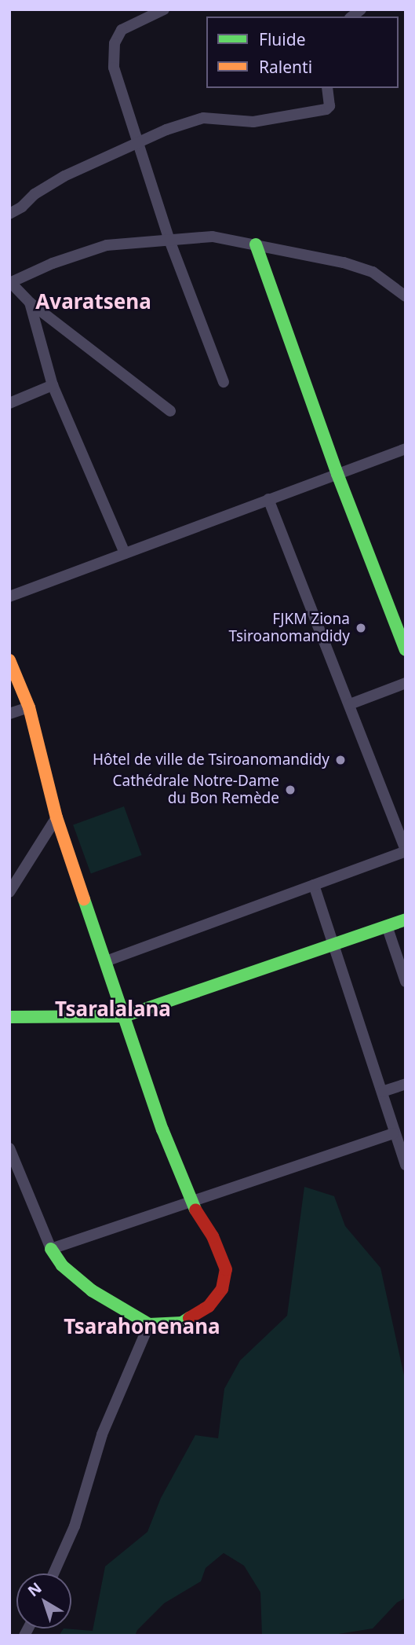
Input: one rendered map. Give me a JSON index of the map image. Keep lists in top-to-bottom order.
{
  "districts": ["Avaratsena", "Tsaralalana", "Tsarahonenana"],
  "places": ["FJKM Ziona Tsiroanomandidy", "Hôtel de ville de Tsiroanomandidy", "Cathédrale Notre-Dame du Bon Remède"],
  "legend": ["Fluide", "Ralenti"],
  "north": "top left"
}
